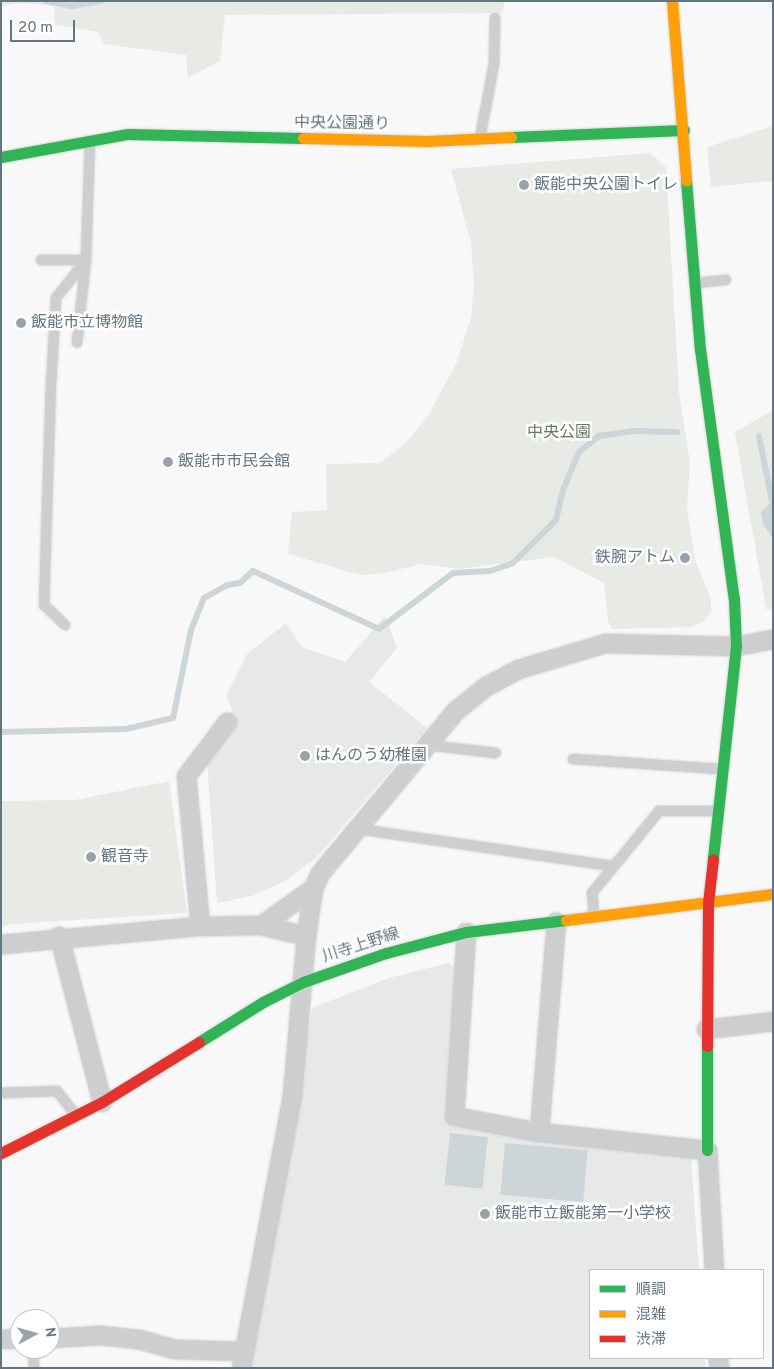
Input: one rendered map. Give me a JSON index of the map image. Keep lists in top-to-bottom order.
{
  "streets": {
    "street": ["中央公園通り", "川寺上野線"]
  },
  "parks": ["中央公園"],
  "places": [
    "飯能中央公園トイレ",
    "飯能市立博物館",
    "飯能市市民会館",
    "鉄腕アトム",
    "はんのう幼稚園",
    "観音寺",
    "飯能市立飯能第一小学校"
  ],
  "legend": ["順調", "混雑", "渋滞"],
  "scale_bar": "20 m",
  "north": "right"
}
